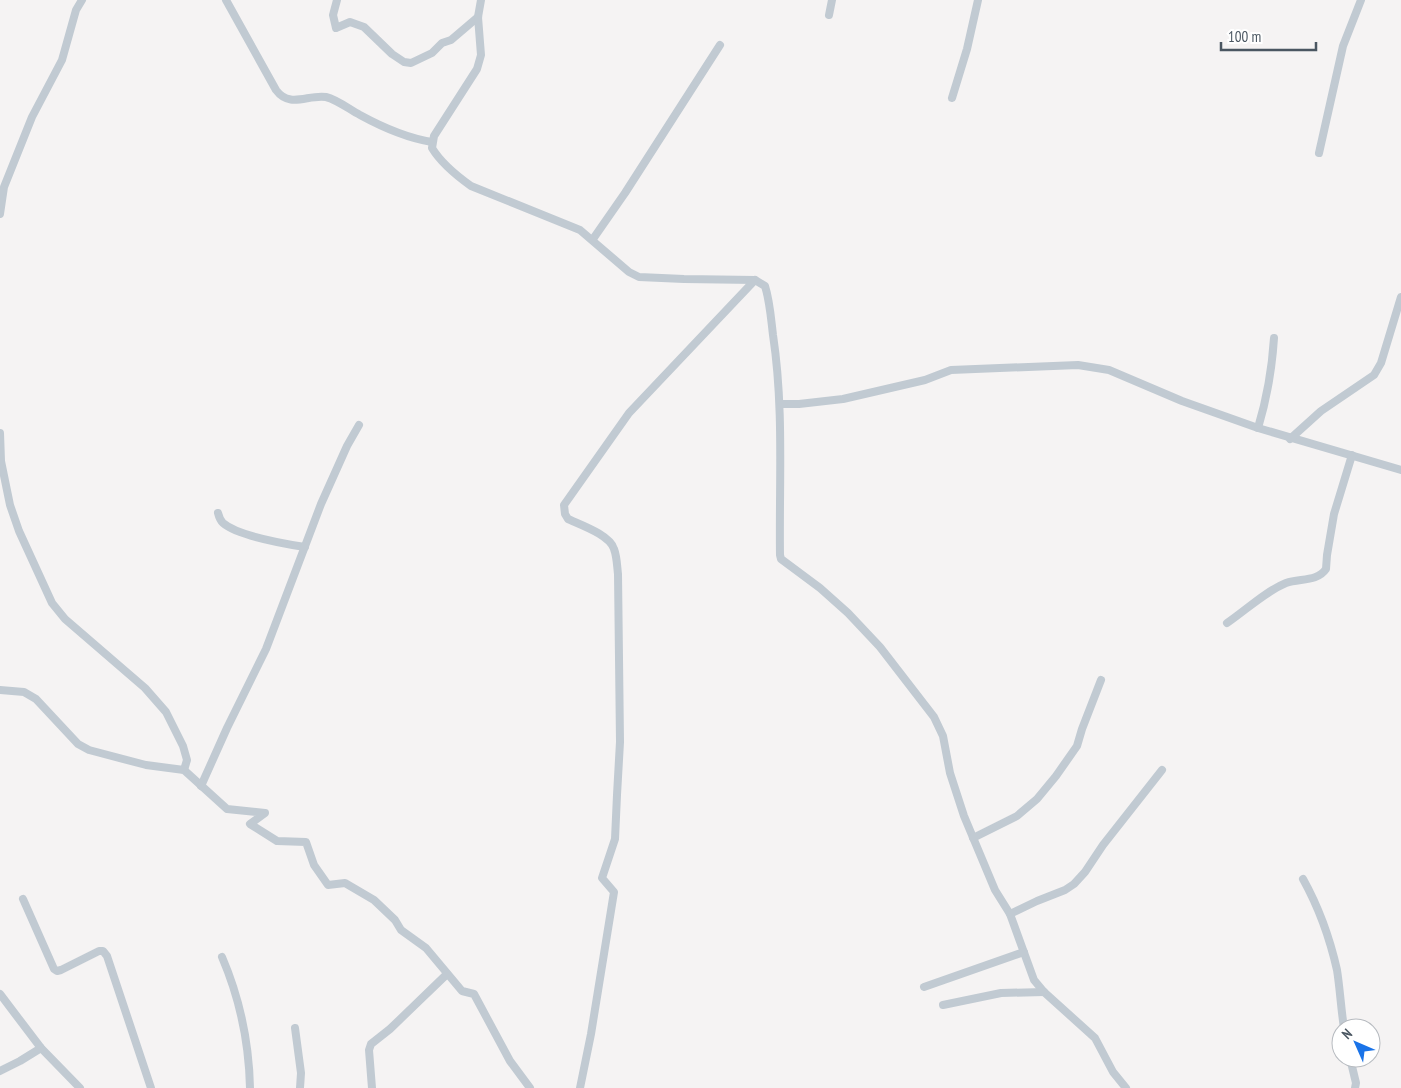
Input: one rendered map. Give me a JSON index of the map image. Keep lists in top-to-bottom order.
{
  "scale_bar": "100 m",
  "north": "top left"
}
